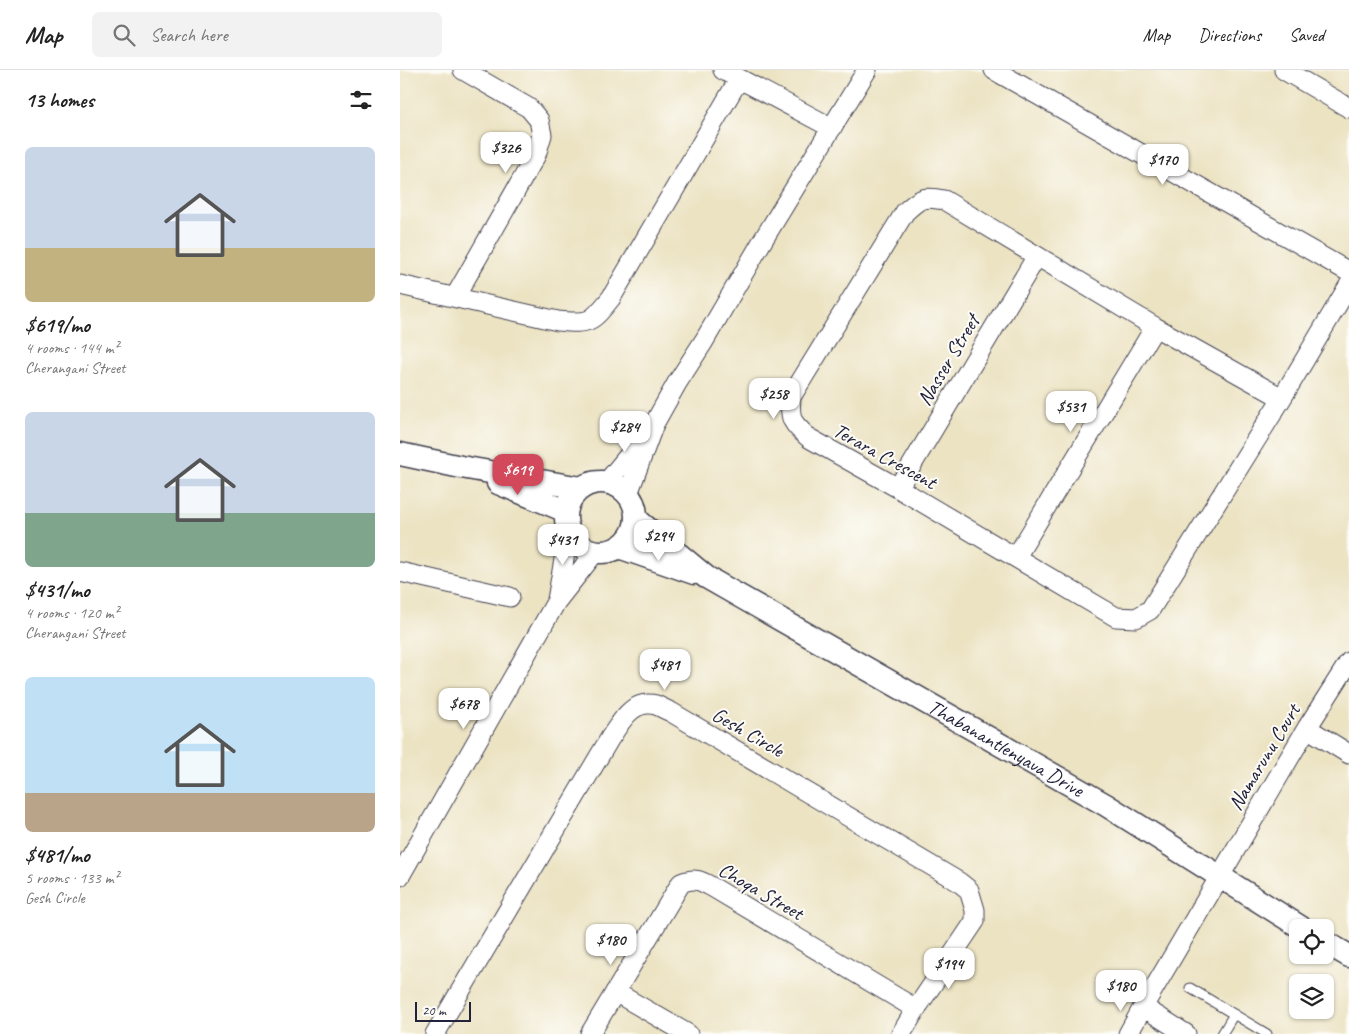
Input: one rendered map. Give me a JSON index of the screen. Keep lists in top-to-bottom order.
{
  "streets": {
    "street": [
      "Nasser Street",
      "Terara Crescent",
      "Gesh Circle",
      "Thabanantlenyava Drive",
      "Namarunu Court",
      "Choqa Street"
    ]
  },
  "crossings": [
    ["Nasser Street", "Terara Crescent"],
    ["Gesh Circle", "Choqa Street"],
    ["Thabanantlenyava Drive", "Namarunu Court"]
  ],
  "scale_bar": "20 m",
  "page": {
    "header": "Map",
    "search": "Search here",
    "nav": ["Map", "Directions", "Saved"],
    "heading": "13 homes",
    "list": [
      {
        "name": "$619/mo",
        "note": "4 rooms · 144 m² · Cherangani Street"
      },
      {
        "name": "$431/mo",
        "note": "4 rooms · 120 m² · Cherangani Street"
      },
      {
        "name": "$481/mo",
        "note": "5 rooms · 133 m² · Gesh Circle"
      }
    ],
    "price": [
      "$326",
      "$170",
      "$258",
      "$531",
      "$284",
      "$619",
      "$294",
      "$431",
      "$481",
      "$678",
      "$180",
      "$194",
      "$180"
    ],
    "scale": "20 m"
  }
}
